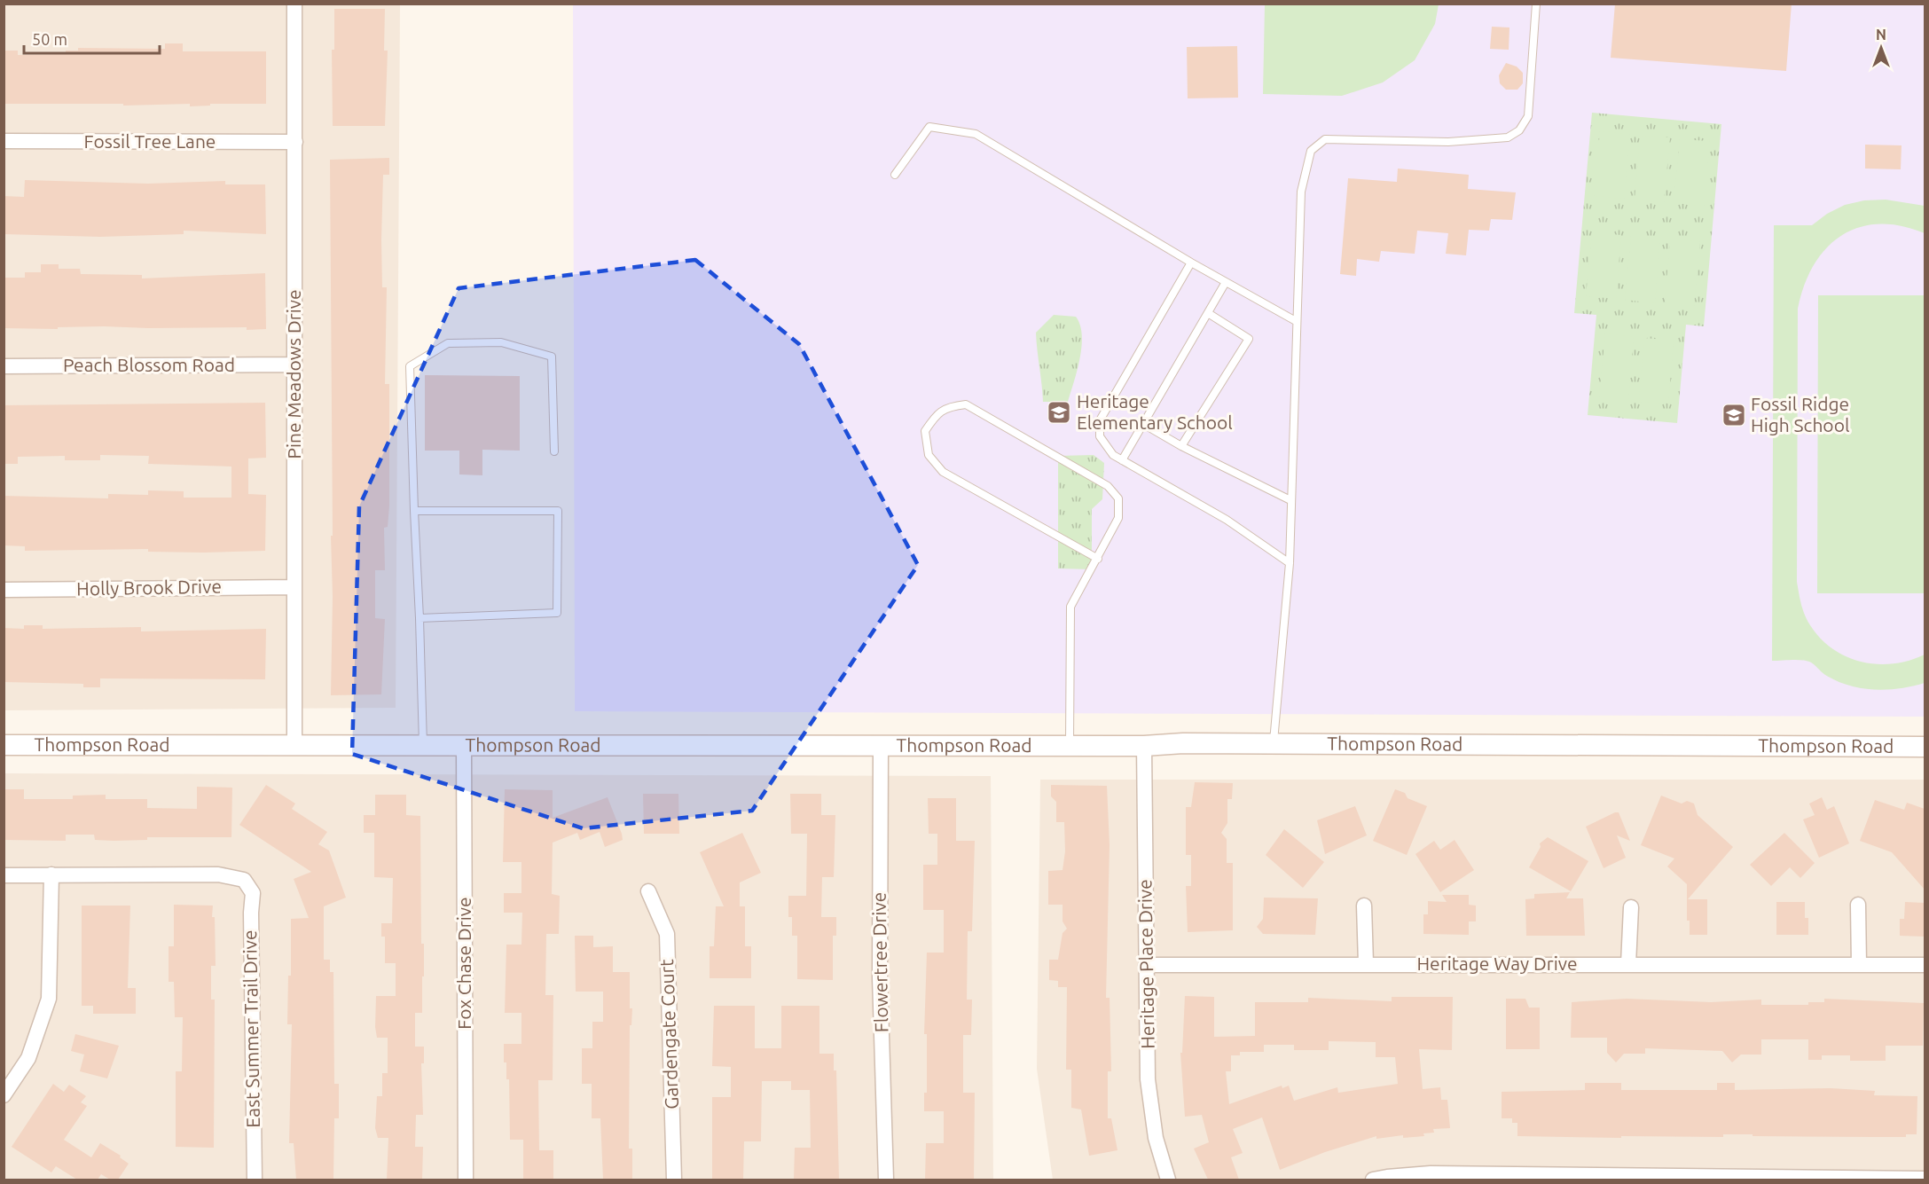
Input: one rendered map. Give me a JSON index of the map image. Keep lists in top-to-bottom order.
{
  "streets": {
    "street": [
      "Fossil Tree Lane",
      "Peach Blossom Road",
      "Pine Meadows Drive",
      "Holly Brook Drive",
      "Thompson Road",
      "Flowertree Drive",
      "Fox Chase Drive",
      "Heritage Place Drive",
      "Heritage Way Drive",
      "East Summer Trail Drive",
      "Gardengate Court"
    ]
  },
  "crossings": [
    ["Fossil Tree Lane", "Pine Meadows Drive"],
    ["Peach Blossom Road", "Pine Meadows Drive"],
    ["Pine Meadows Drive", "Holly Brook Drive"],
    ["Pine Meadows Drive", "Thompson Road"],
    ["Thompson Road", "Flowertree Drive"],
    ["Thompson Road", "Fox Chase Drive"],
    ["Thompson Road", "Heritage Place Drive"],
    ["Heritage Place Drive", "Heritage Way Drive"]
  ],
  "places": {
    "school or university": ["Heritage Elementary School", "Fossil Ridge High School"]
  },
  "scale_bar": "50 m",
  "north": "top"
}
